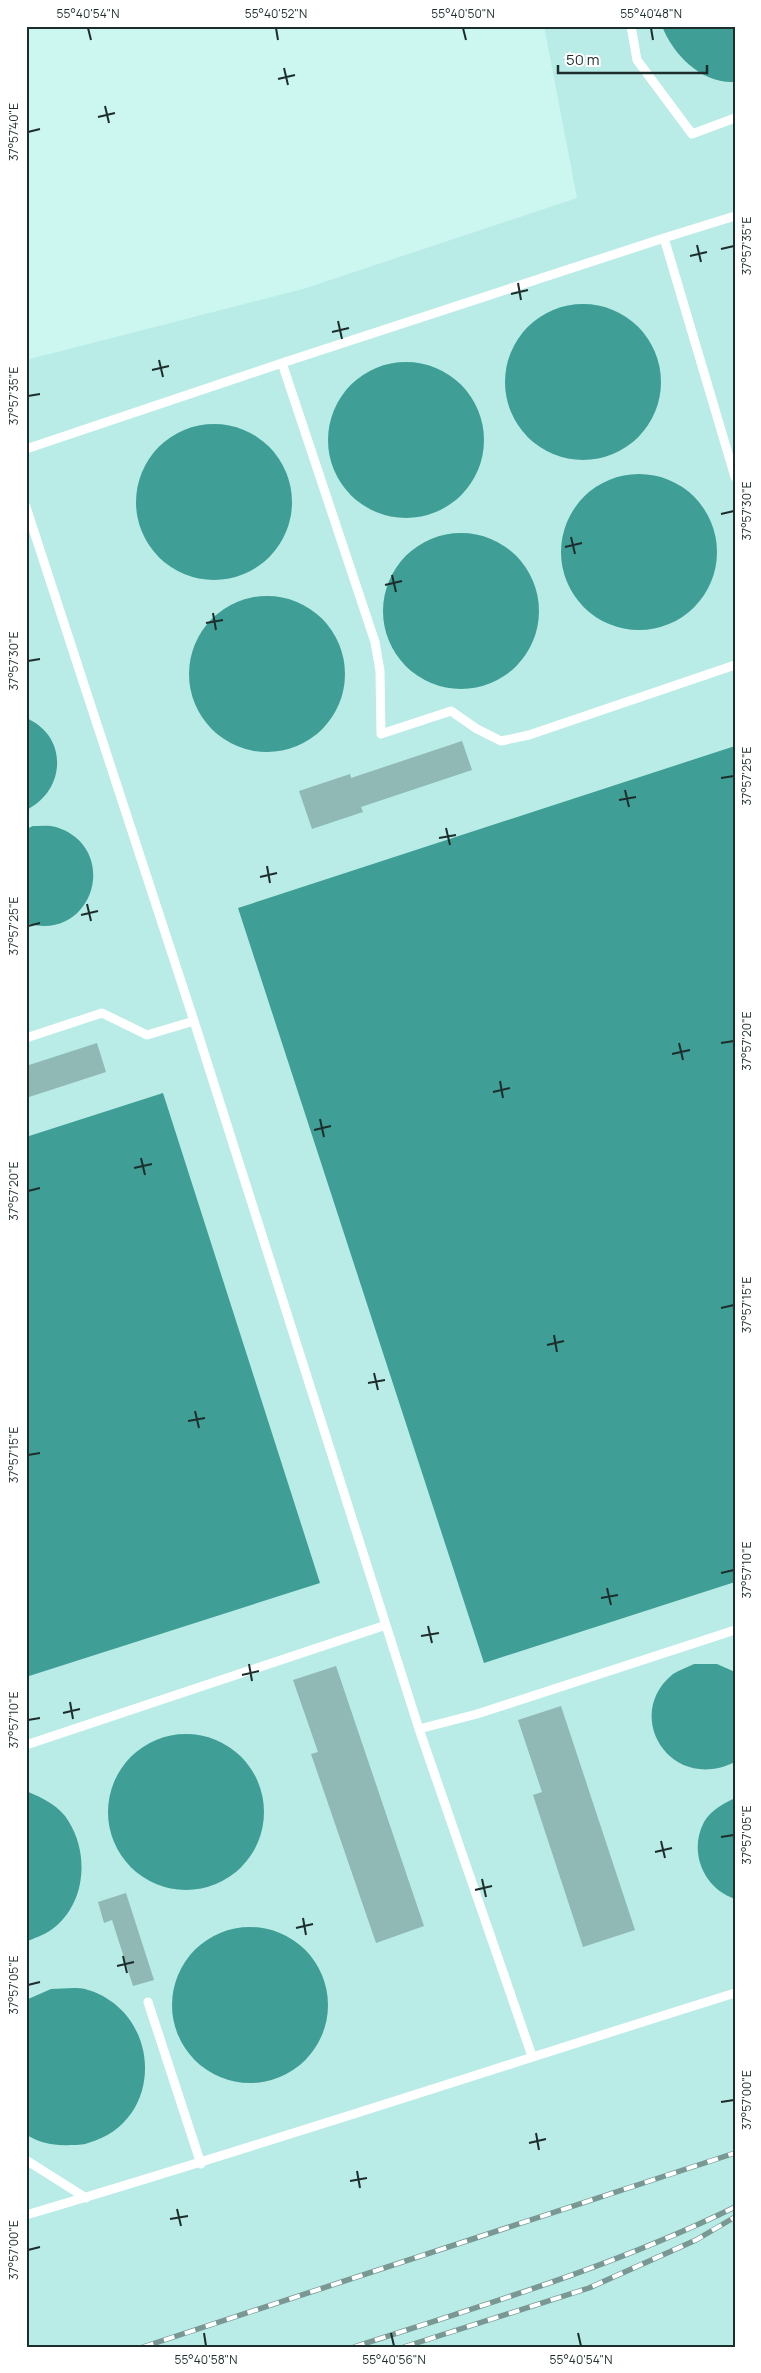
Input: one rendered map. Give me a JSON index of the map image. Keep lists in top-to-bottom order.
{
  "scale_bar": "50 m",
  "coordinates": [
    "55°40'54\"N",
    "55°40'52\"N",
    "55°40'50\"N",
    "55°40'48\"N",
    "37°57'40\"E",
    "37°57'35\"E",
    "37°57'30\"E",
    "37°57'25\"E",
    "37°57'20\"E",
    "37°57'15\"E",
    "37°57'10\"E",
    "37°57'05\"E",
    "37°57'00\"E",
    "55°40'58\"N",
    "55°40'56\"N"
  ]
}
